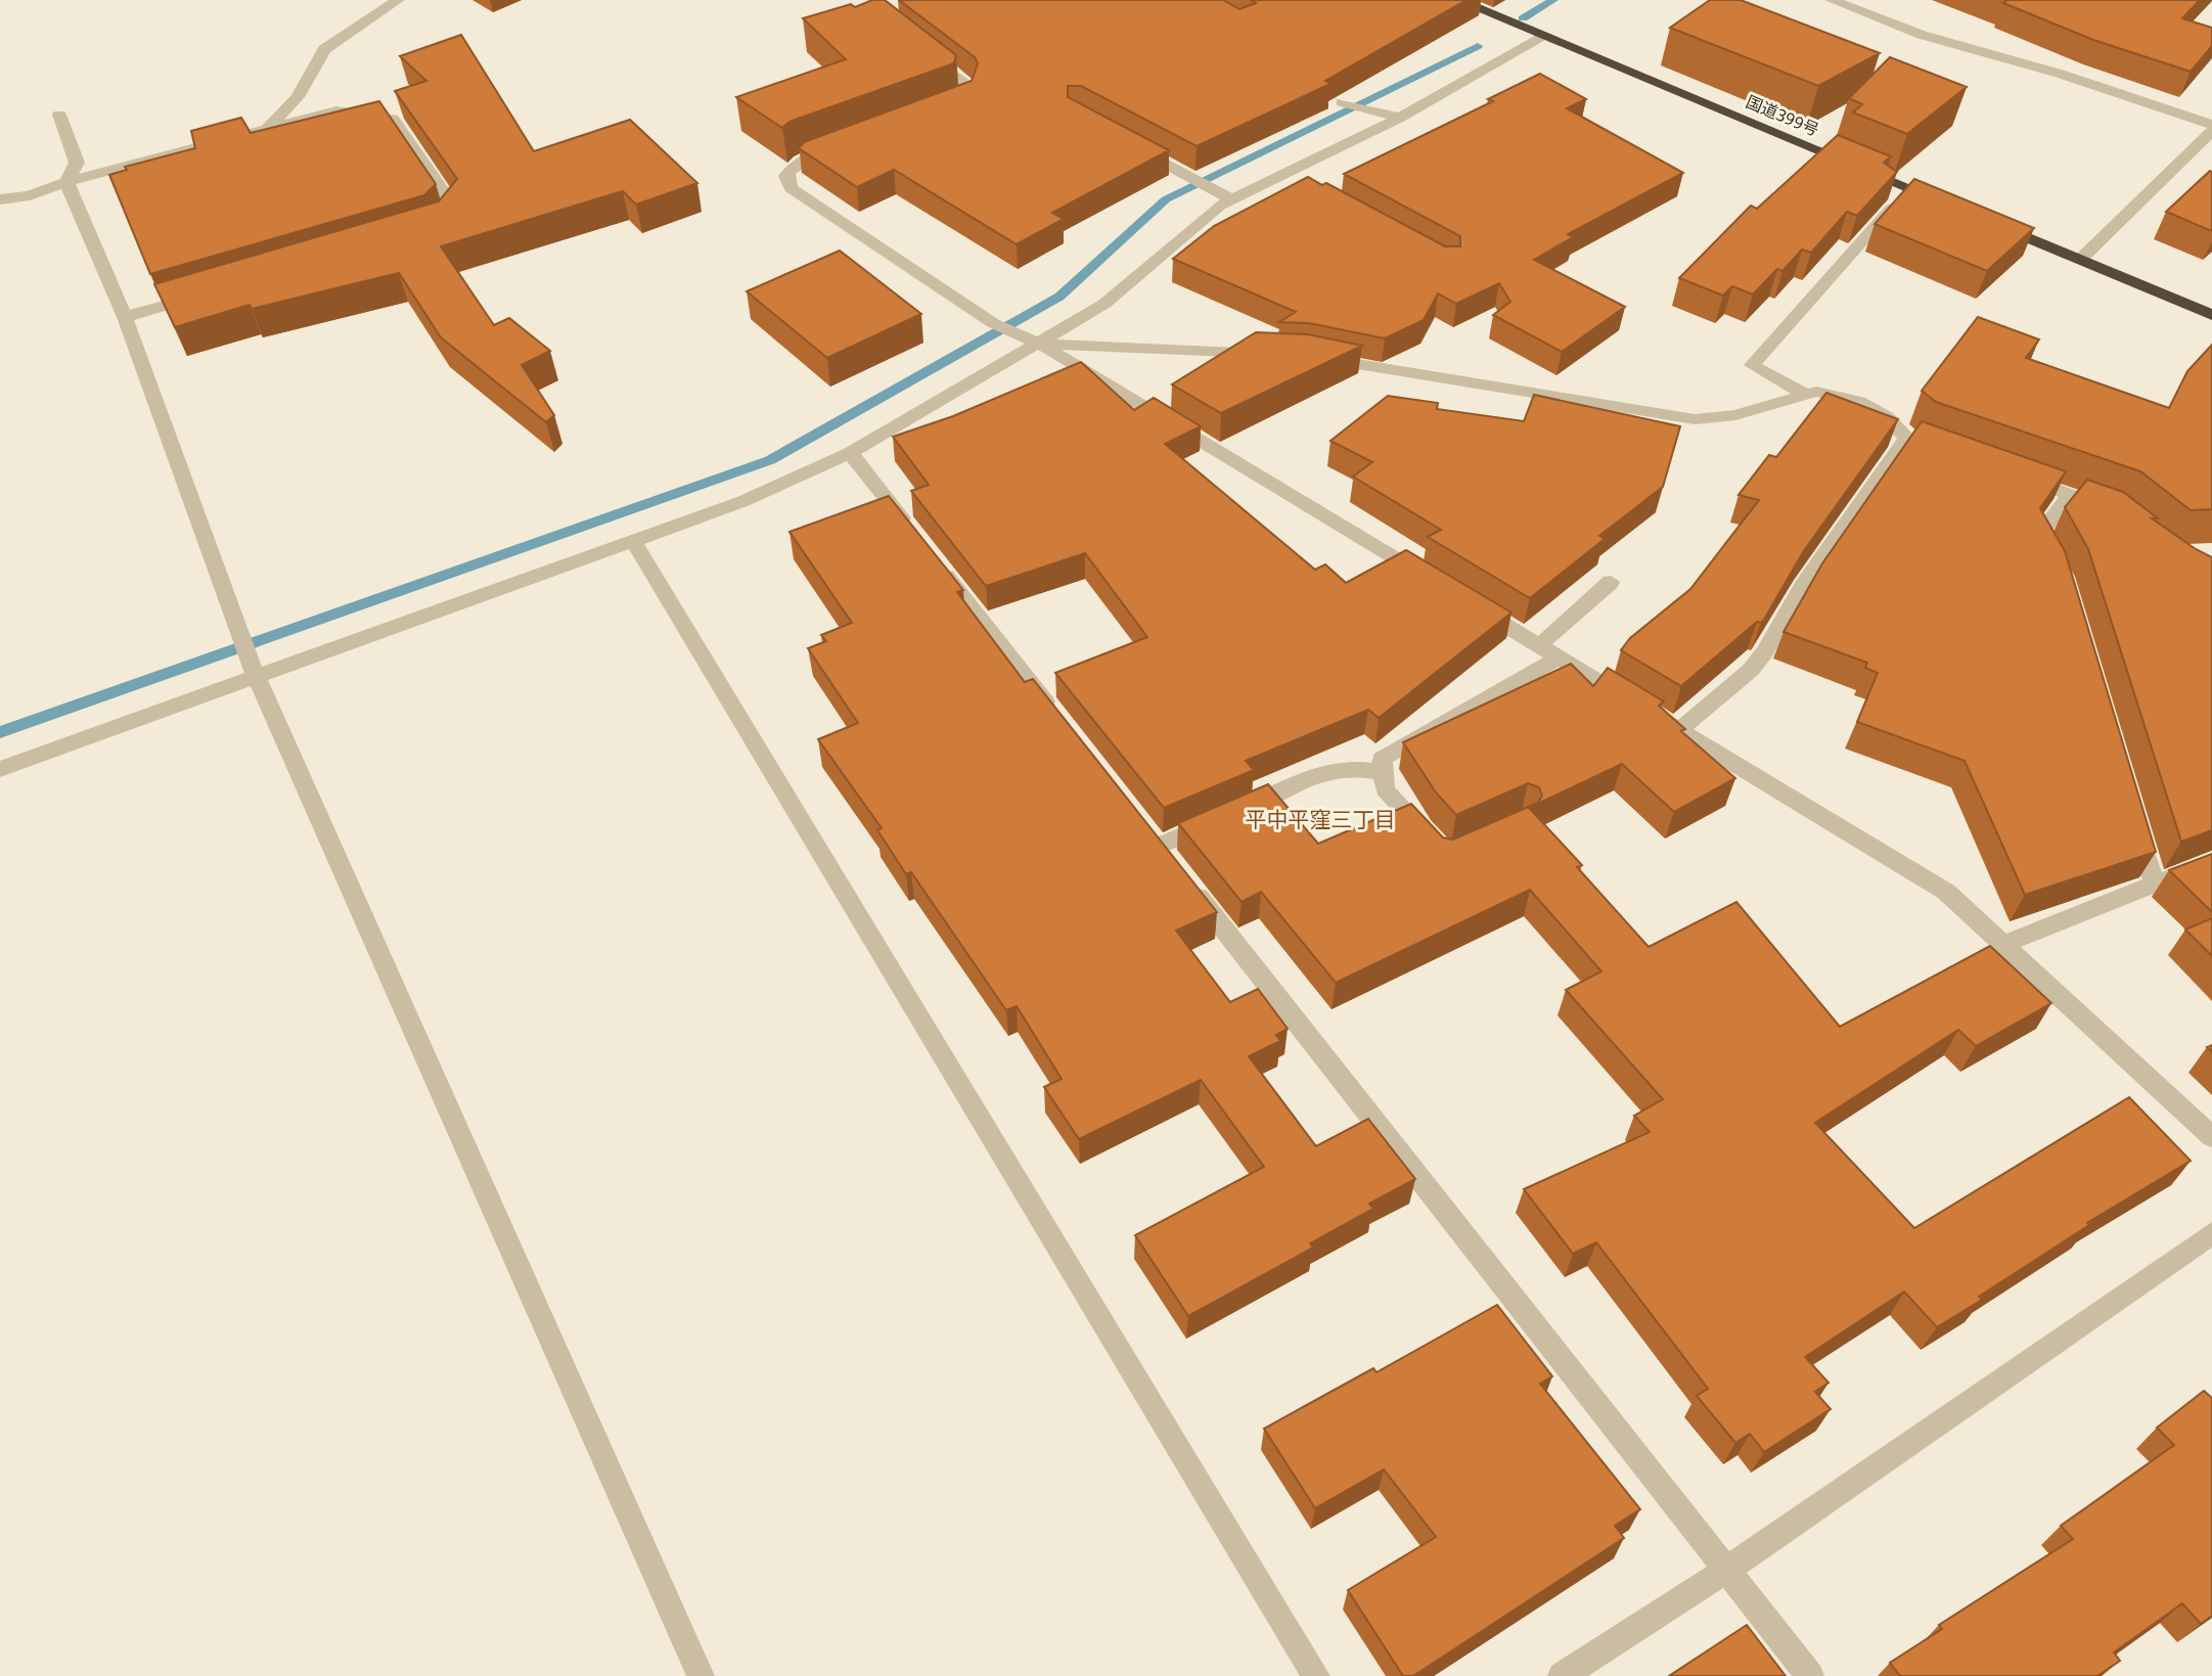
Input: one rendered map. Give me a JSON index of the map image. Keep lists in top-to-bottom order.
{
  "streets": {
    "highway": ["国道399号"]
  },
  "districts": ["平中平窪三丁目"]
}
